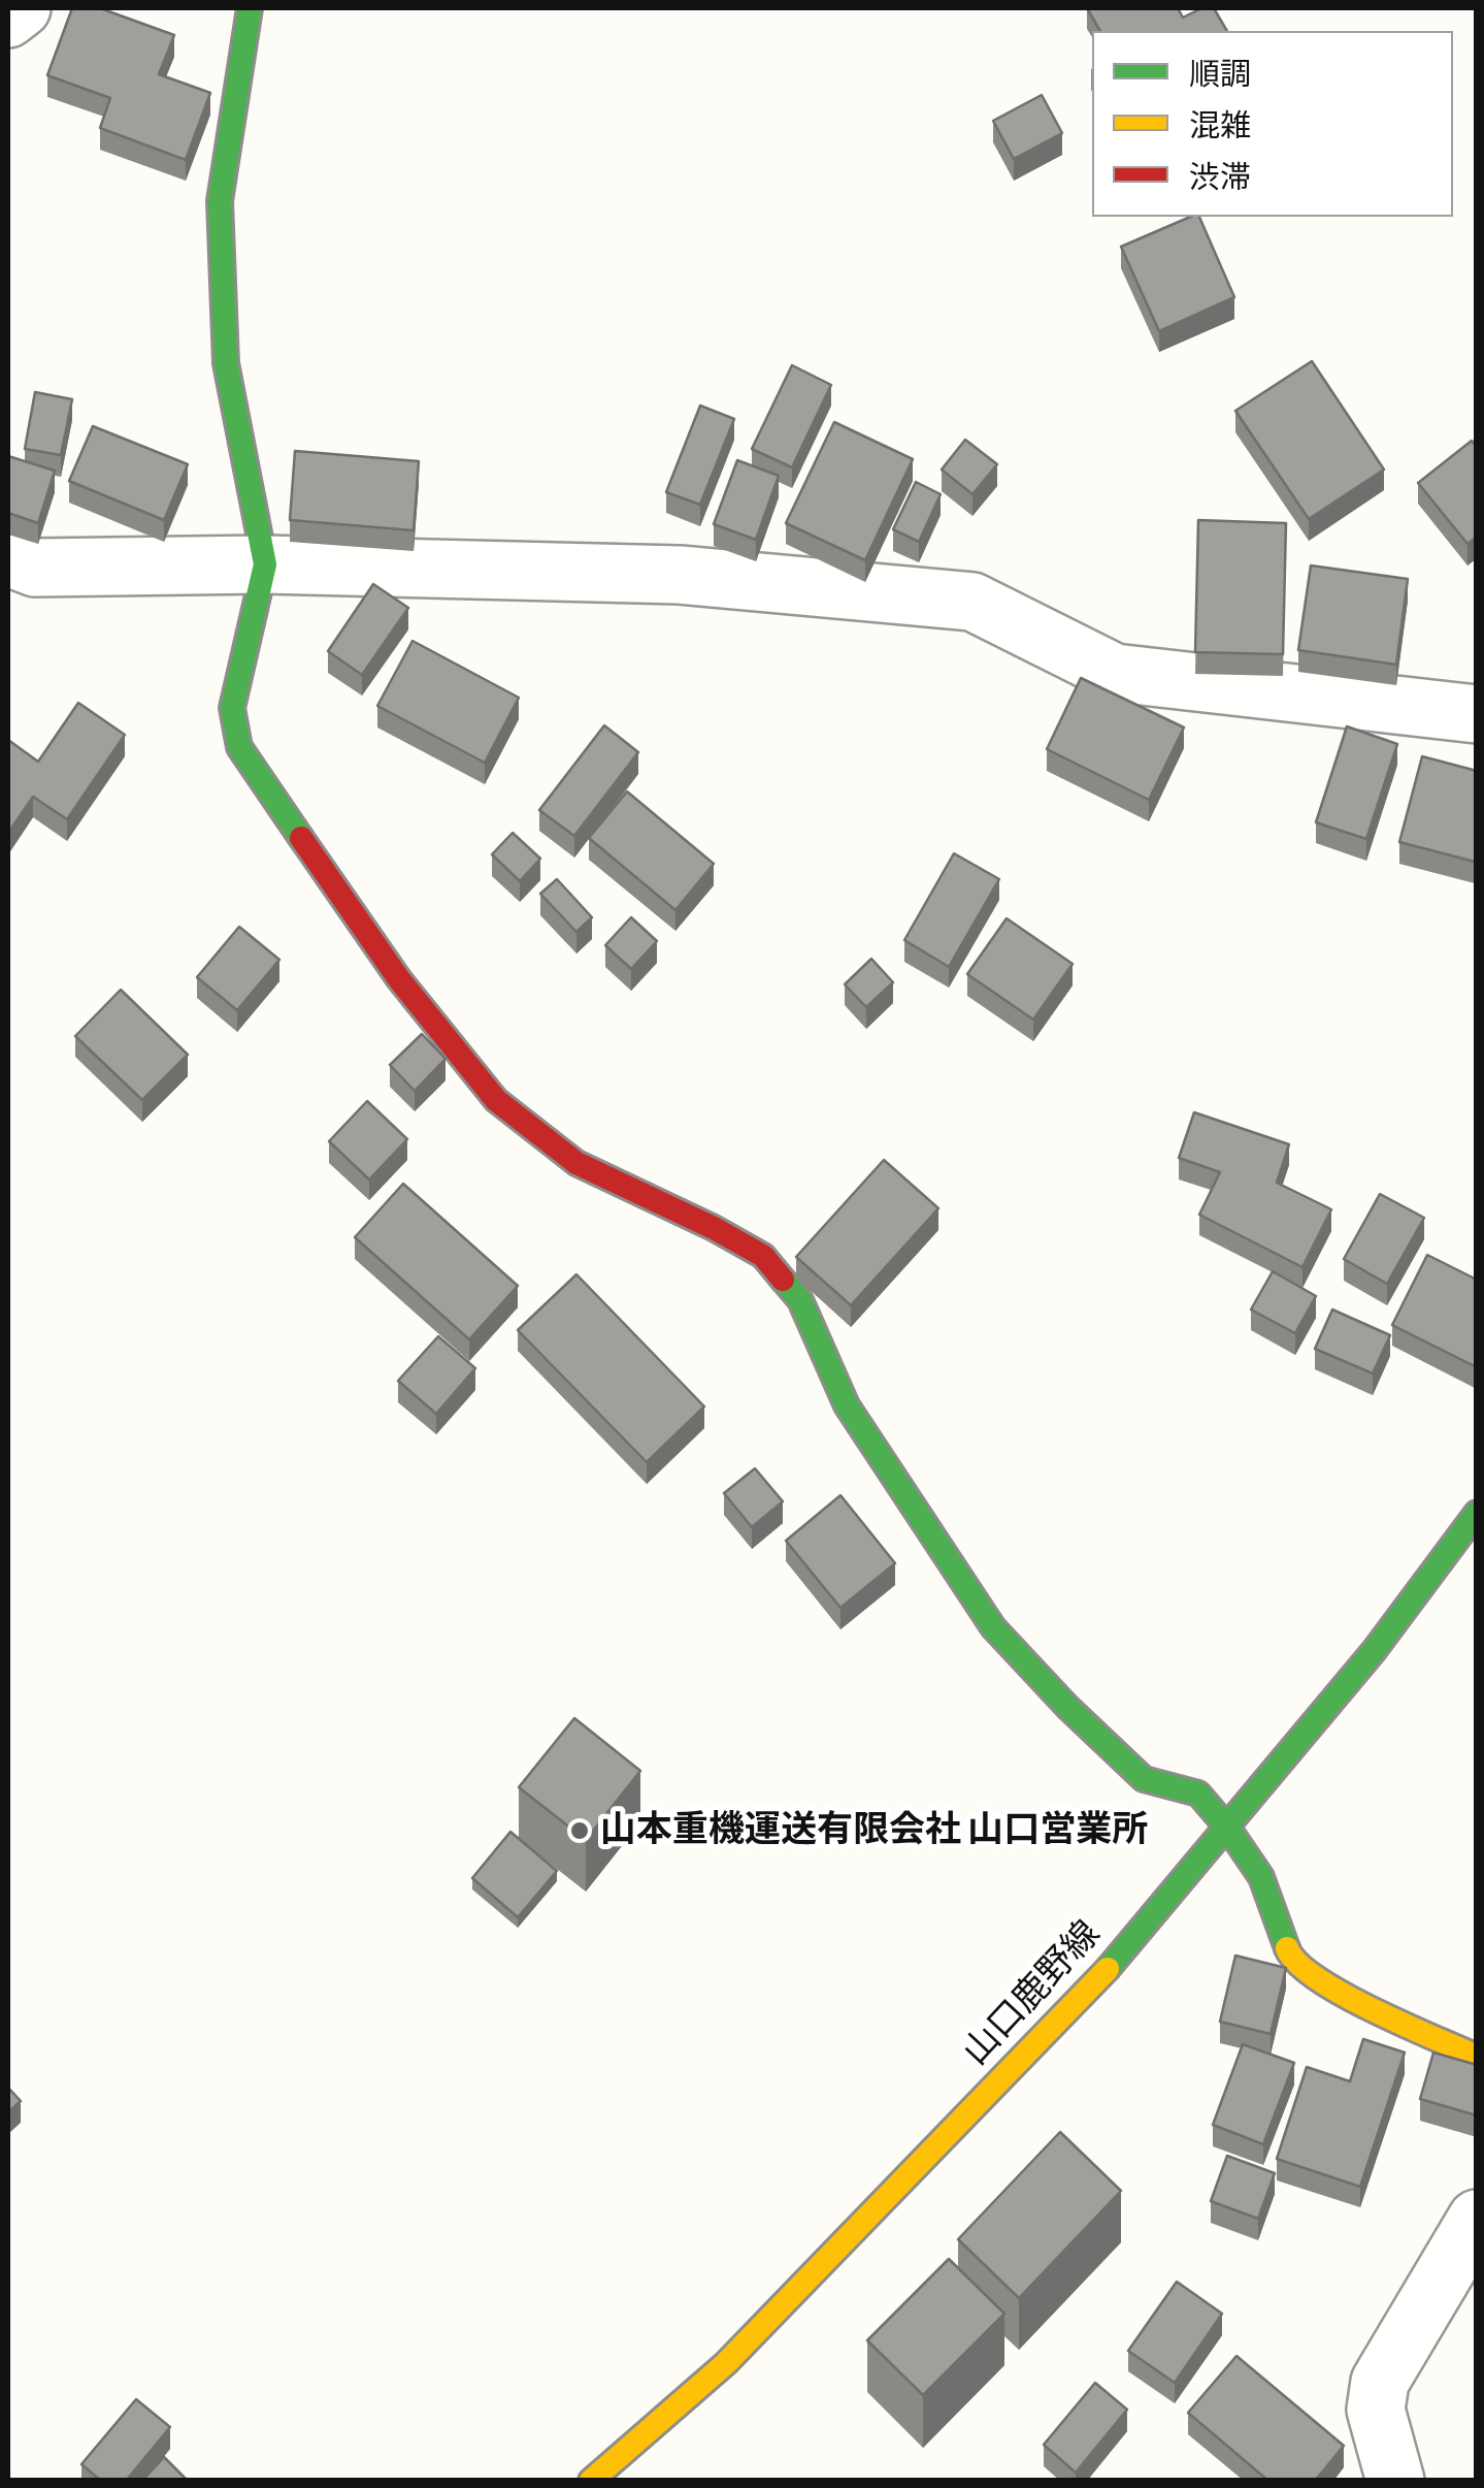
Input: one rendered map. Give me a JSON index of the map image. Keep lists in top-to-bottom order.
{
  "streets": {
    "street": ["山口鹿野線"]
  },
  "places": ["山本重機運送有限会社 山口営業所"],
  "legend": ["順調", "混雑", "渋滞"]
}
